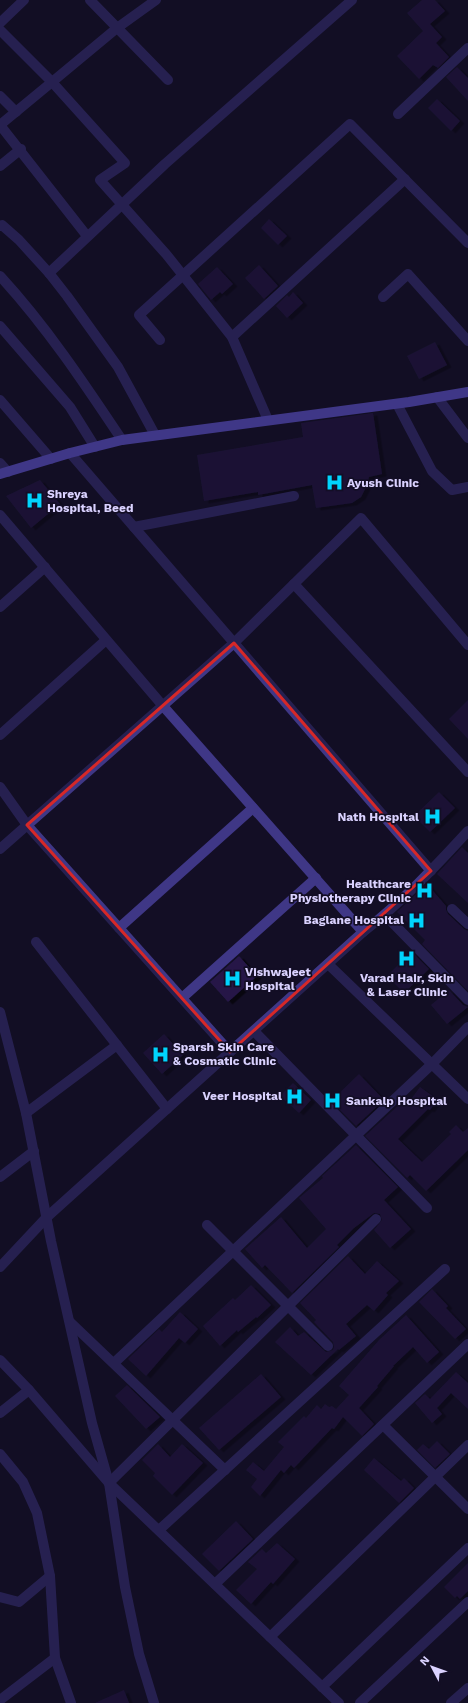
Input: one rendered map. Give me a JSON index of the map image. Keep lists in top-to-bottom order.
{
  "places": {
    "hospital": [
      "Ayush Clinic",
      "Shreya Hospital, Beed",
      "Nath Hospital",
      "Healthcare Physiotherapy Clinic",
      "Baglane Hospital",
      "Varad Hair, Skin & Laser Clinic",
      "Vishwajeet Hospital",
      "Sparsh Skin Care & Cosmatic Clinic",
      "Veer Hospital",
      "Sankalp Hospital"
    ]
  },
  "north": "top left"
}
